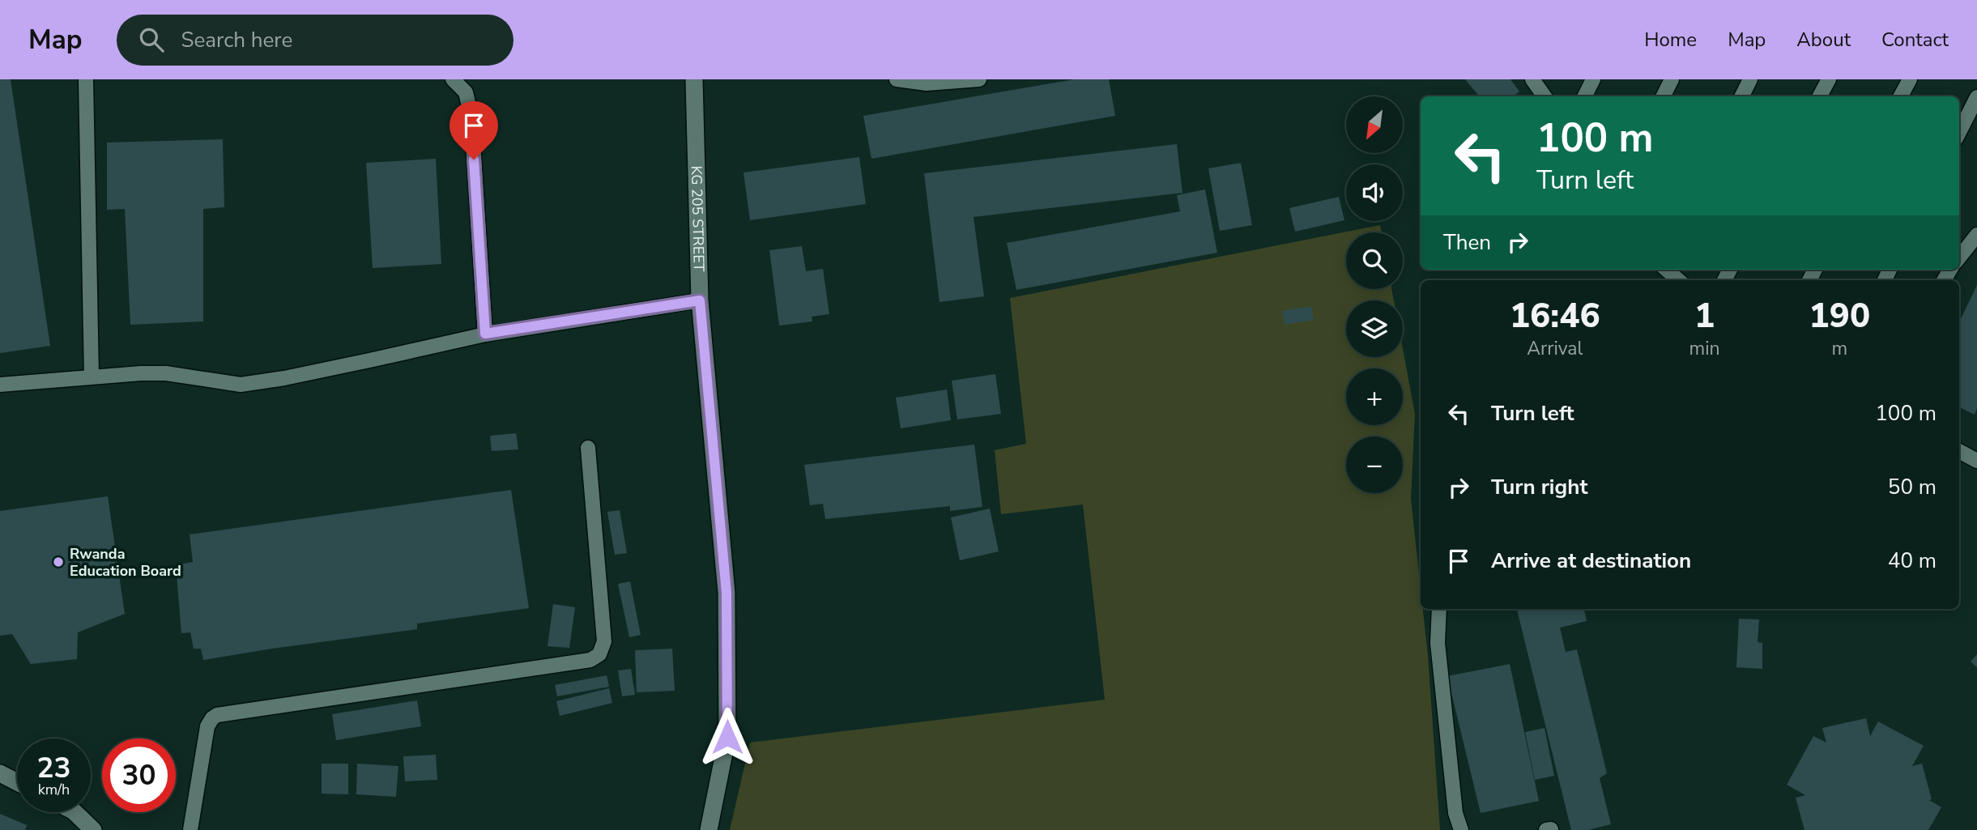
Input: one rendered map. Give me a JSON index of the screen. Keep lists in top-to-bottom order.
{
  "streets": {
    "street": ["KG 205 STREET"]
  },
  "places": ["Rwanda Education Board"],
  "north": "bottom left",
  "page": {
    "header": "Map",
    "search": "Search here",
    "nav": [
      "Home",
      "Map",
      "About",
      "Contact"
    ],
    "map_buttons": ["+", "−"],
    "turn": ["100 m", "Turn left"],
    "then": "Then",
    "eta": [
      "16:46",
      "Arrival",
      "1",
      "min",
      "190",
      "m"
    ],
    "list": [
      {
        "name": "Turn left",
        "value": "100 m"
      },
      {
        "name": "Turn right",
        "value": "50 m"
      },
      {
        "name": "Arrive at destination",
        "value": "40 m"
      }
    ],
    "speed": "23 km/h",
    "limit": "30"
  }
}
